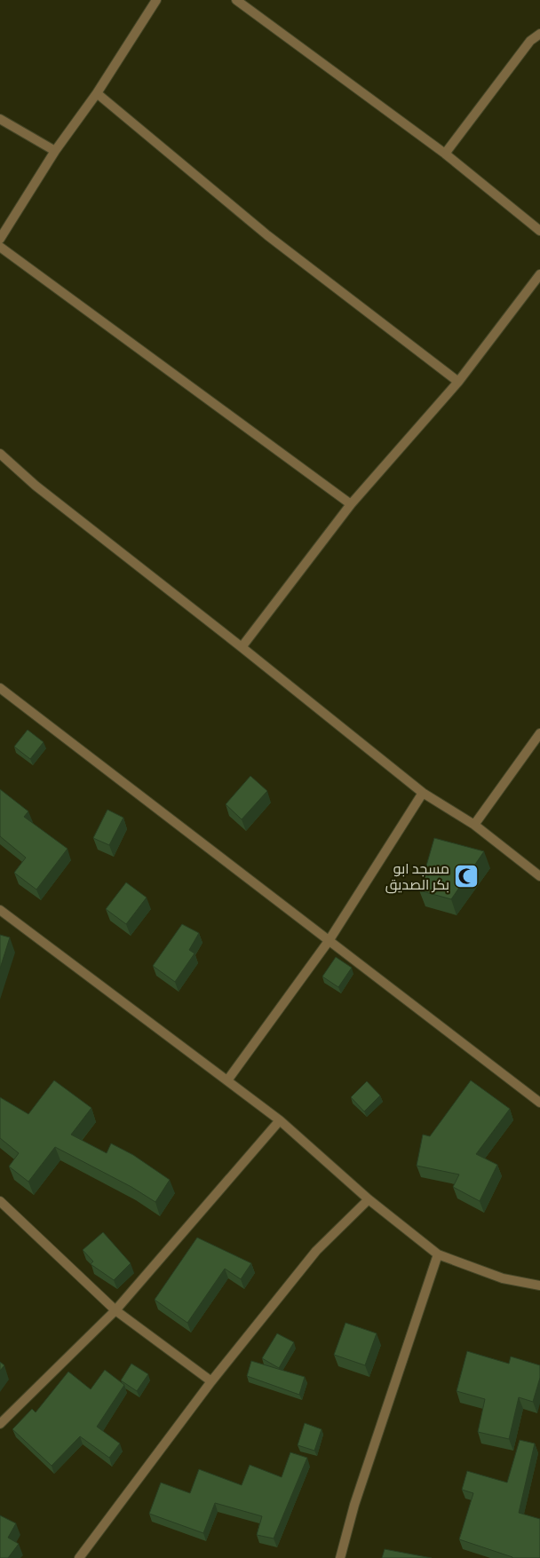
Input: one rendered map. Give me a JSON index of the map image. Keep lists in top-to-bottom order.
{
  "places": {
    "mosque": ["مسجد ابو بكر الصديق"]
  }
}
